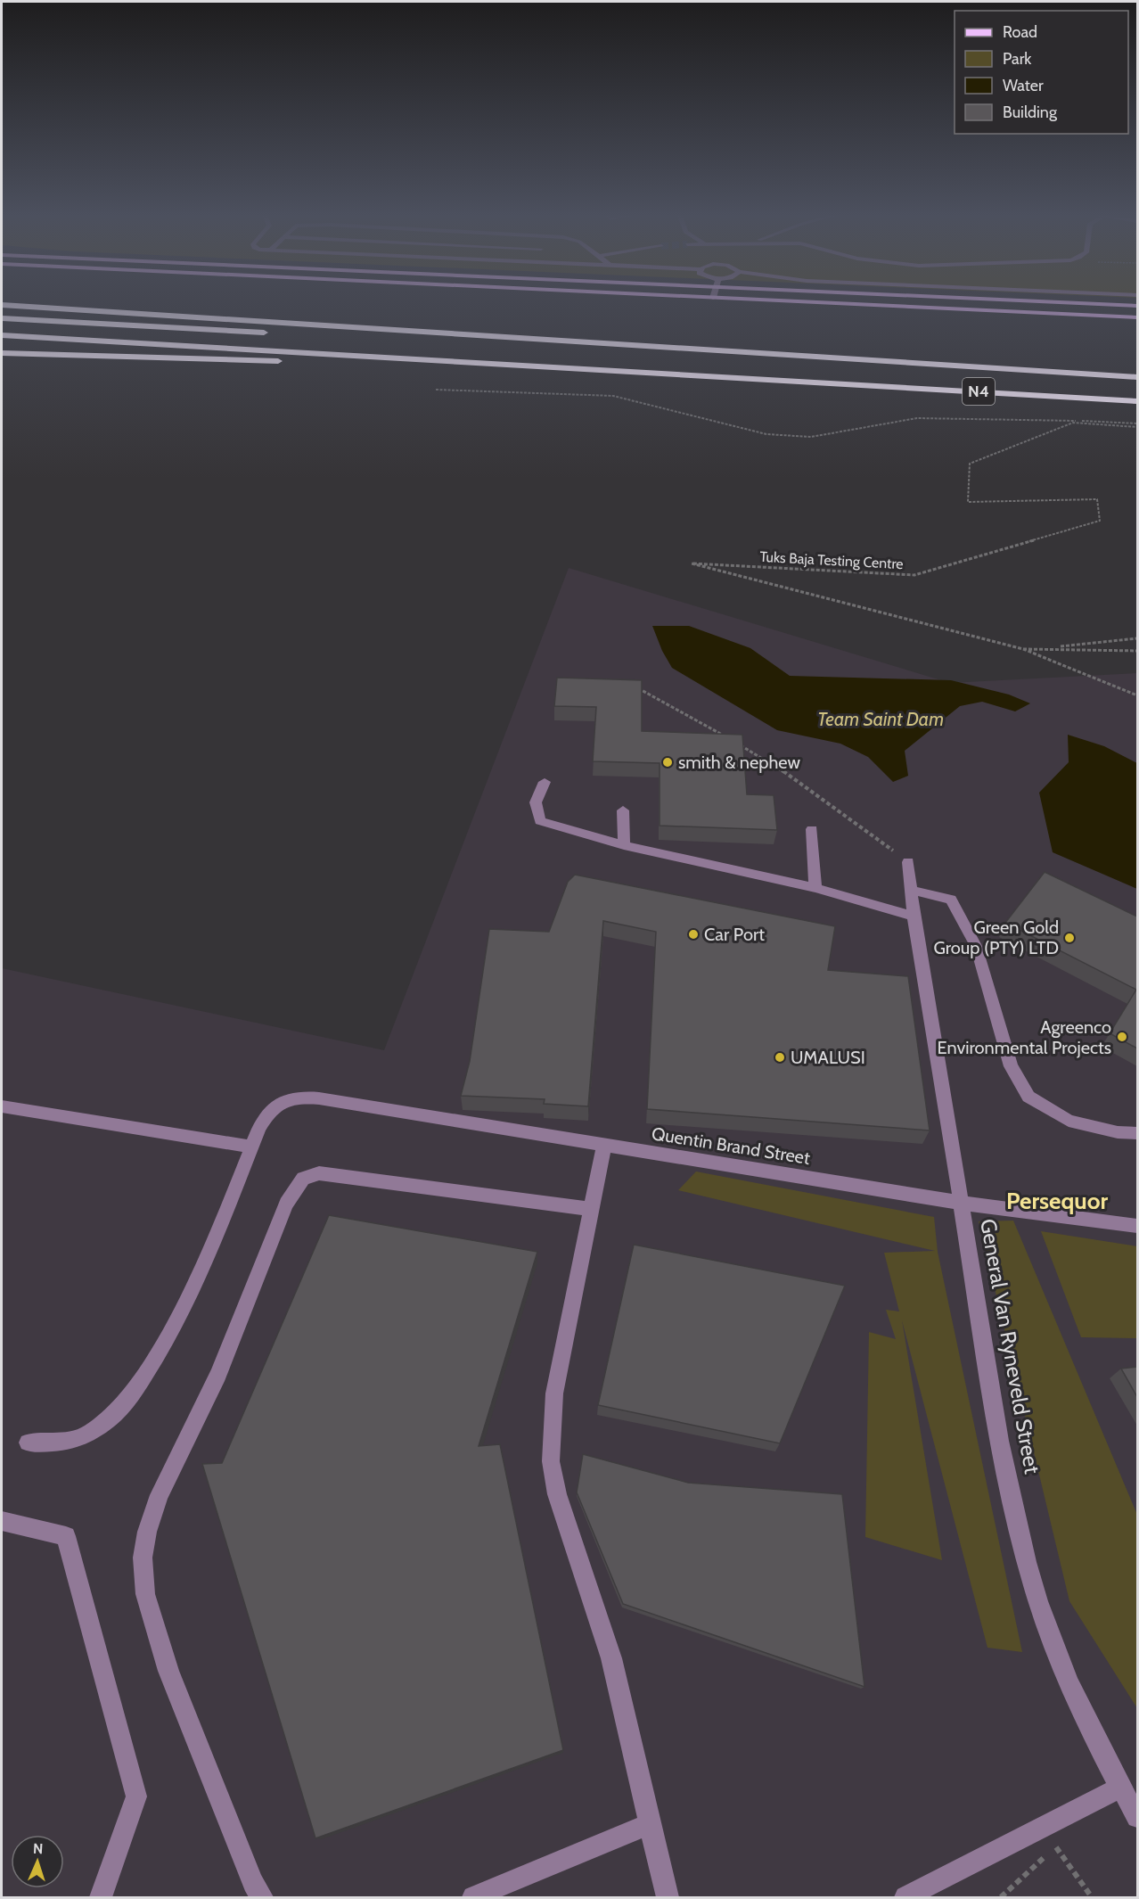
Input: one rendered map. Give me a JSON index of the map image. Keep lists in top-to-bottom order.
{
  "streets": {
    "highway": ["N4"],
    "street": ["Quentin Brand Street", "General Van Ryneveld Street"],
    "path": ["Tuks Baja Testing Centre"]
  },
  "crossings": [
    ["Quentin Brand Street", "General Van Ryneveld Street"]
  ],
  "districts": ["Persequor"],
  "water": ["Team Saint Dam"],
  "places": [
    "smith & nephew",
    "Car Port",
    "Green Gold Group (PTY) LTD",
    "Agreenco Environmental Projects",
    "UMALUSI"
  ],
  "legend": [
    "Road",
    "Park",
    "Water",
    "Building"
  ],
  "north": "top"
}
